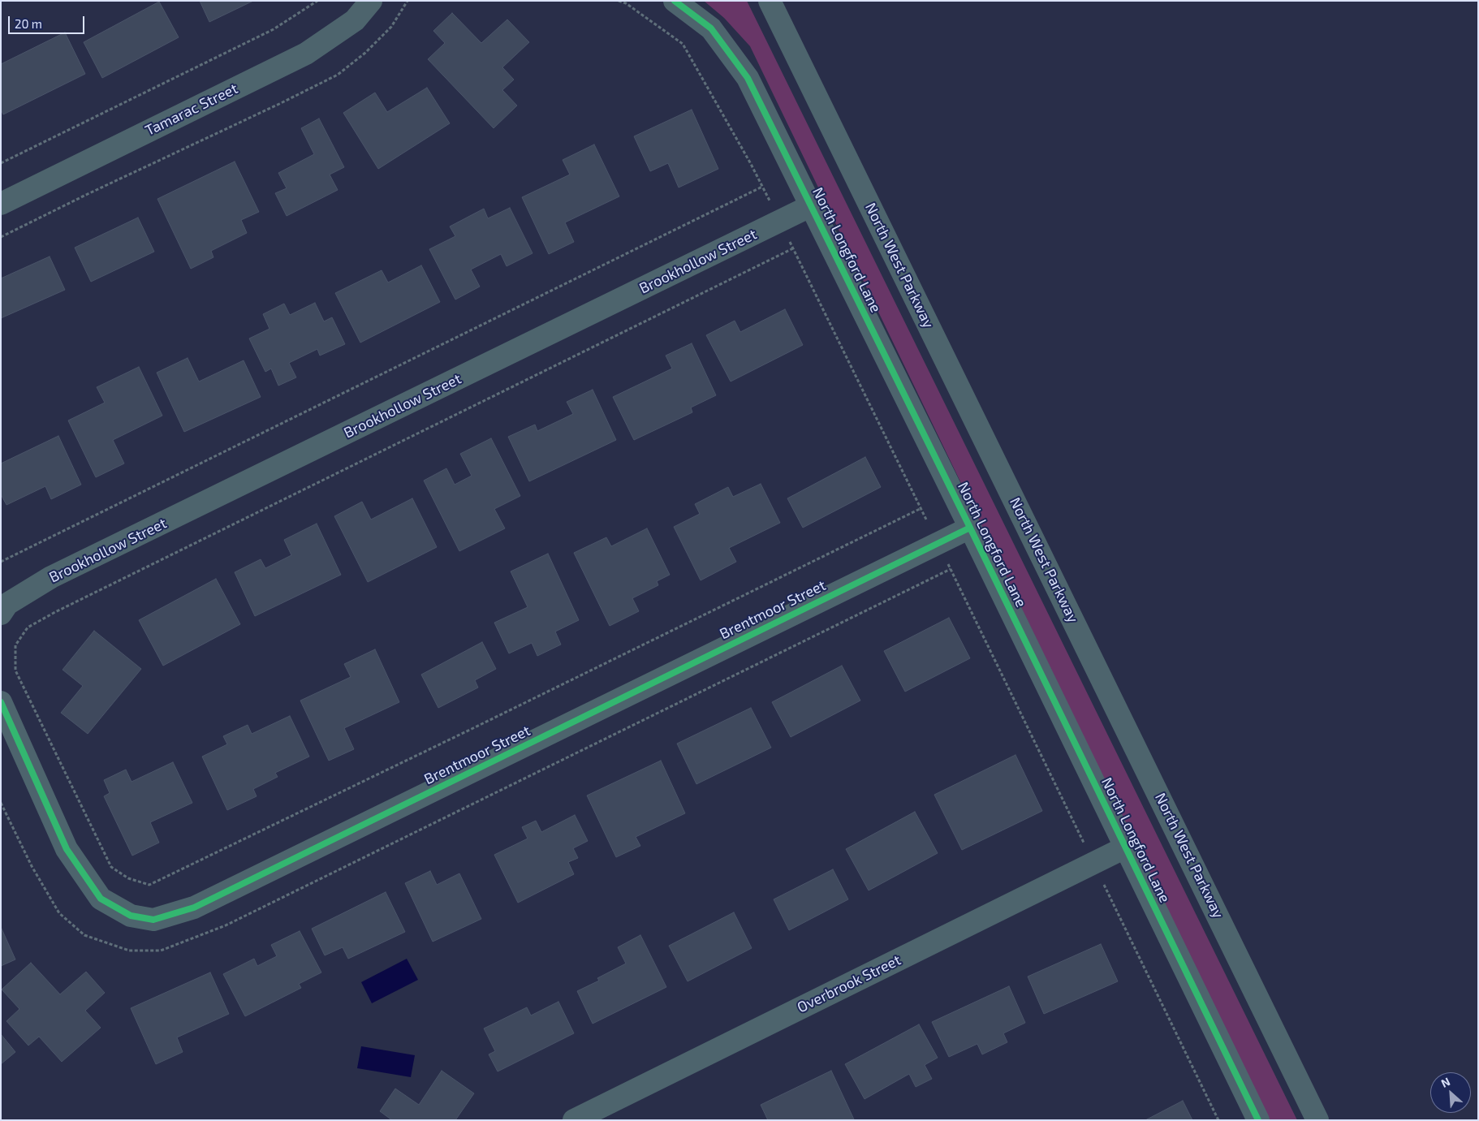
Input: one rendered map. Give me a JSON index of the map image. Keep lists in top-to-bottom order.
{
  "streets": {
    "street": [
      "Tamarac Street",
      "North Longford Lane",
      "Brookhollow Street",
      "North West Parkway",
      "Brentmoor Street",
      "Overbrook Street"
    ]
  },
  "crossings": [
    ["North Longford Lane", "Brookhollow Street"],
    ["North Longford Lane", "Brentmoor Street"],
    ["North Longford Lane", "Overbrook Street"]
  ],
  "scale_bar": "20 m",
  "north": "top left"
}
